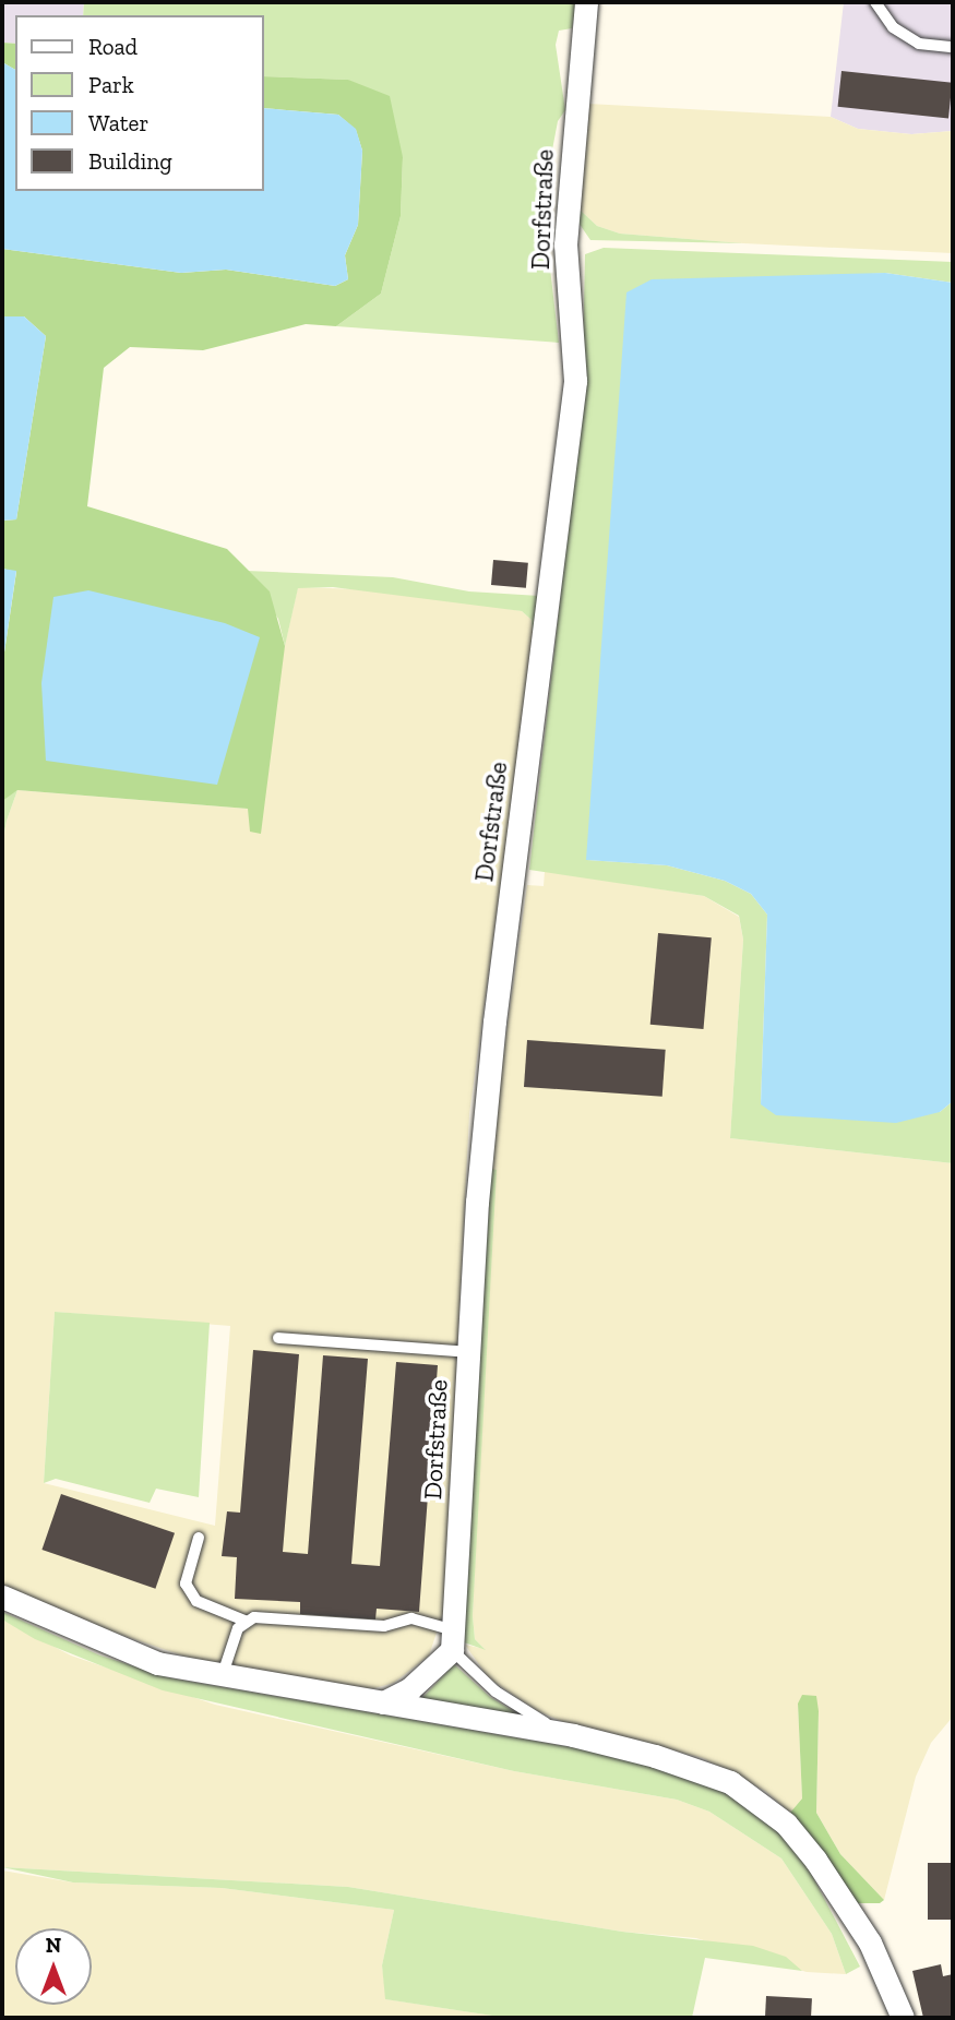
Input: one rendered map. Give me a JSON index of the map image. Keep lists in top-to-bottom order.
{
  "streets": {
    "street": ["Dorfstraße"]
  },
  "legend": [
    "Road",
    "Park",
    "Water",
    "Building"
  ],
  "north": "top"
}
